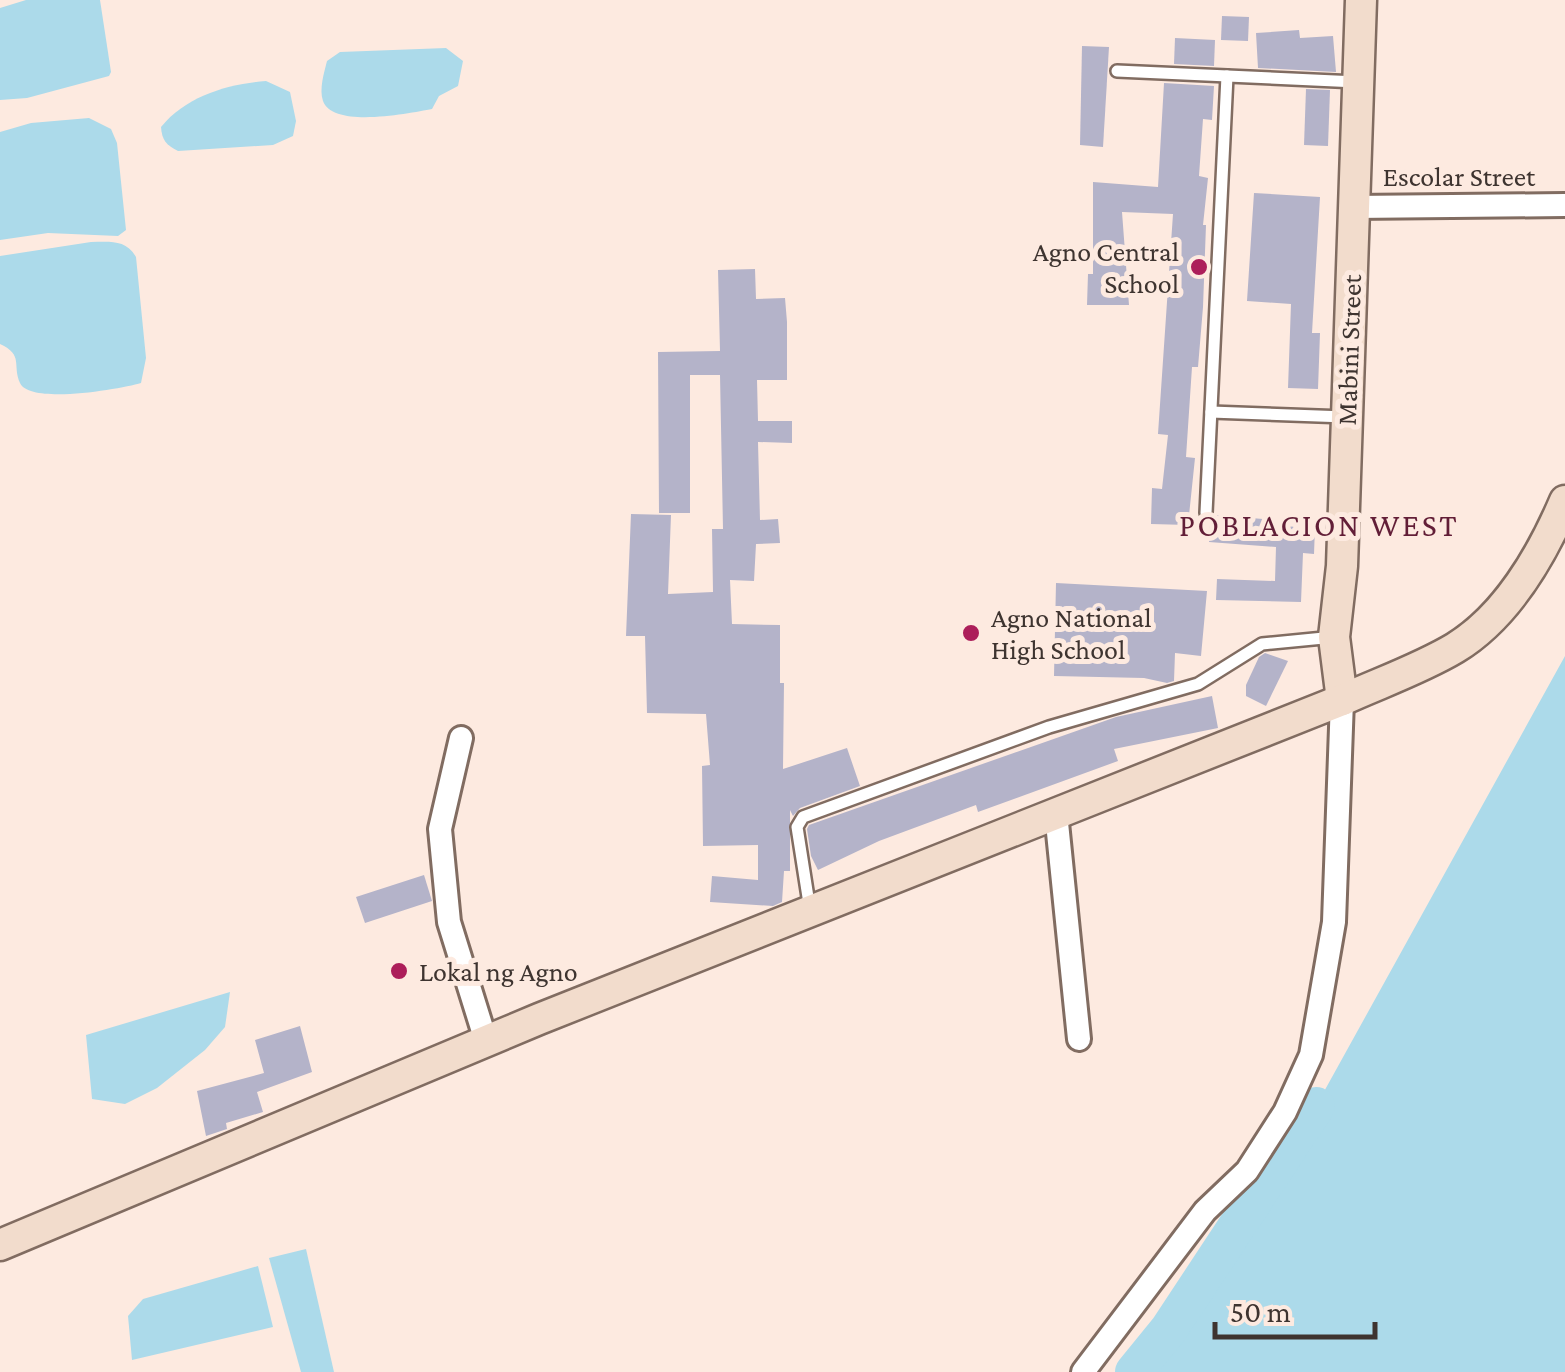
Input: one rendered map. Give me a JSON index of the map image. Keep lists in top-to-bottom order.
{
  "streets": {
    "street": ["Escolar Street", "Mabini Street"]
  },
  "crossings": [
    ["Escolar Street", "Mabini Street"]
  ],
  "districts": ["POBLACION WEST"],
  "places": ["Agno Central School", "Agno National High School", "Lokal ng Agno"],
  "scale_bar": "50 m"
}
